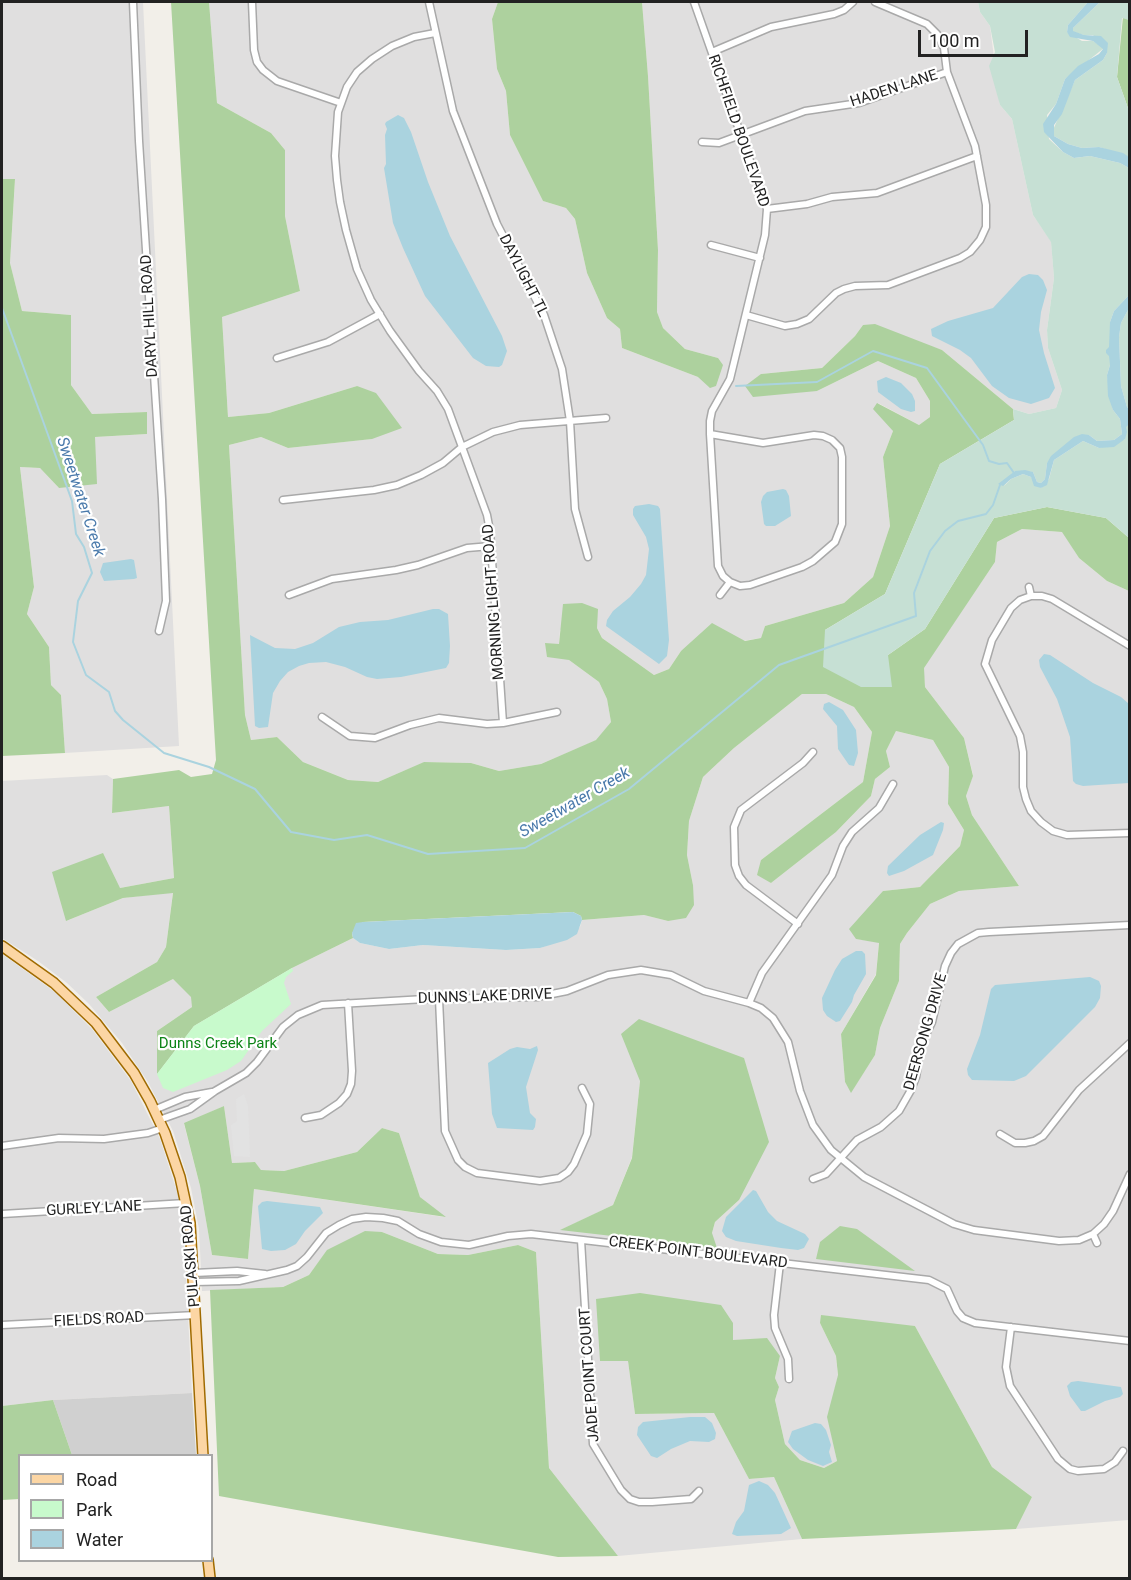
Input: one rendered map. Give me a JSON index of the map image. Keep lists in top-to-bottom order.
{
  "streets": {
    "main road": ["PULASKI ROAD"],
    "street": [
      "HADEN LANE",
      "RICHFIELD BOULEVARD",
      "DAYLIGHT TL",
      "DARYL HILL ROAD",
      "MORNING LIGHT ROAD",
      "DUNNS LAKE DRIVE",
      "DEERSONG DRIVE",
      "GURLEY LANE",
      "CREEK POINT BOULEVARD",
      "FIELDS ROAD",
      "JADE POINT COURT"
    ]
  },
  "crossings": [
    ["HADEN LANE", "RICHFIELD BOULEVARD"],
    ["DAYLIGHT TL", "MORNING LIGHT ROAD"],
    ["DUNNS LAKE DRIVE", "DEERSONG DRIVE"],
    ["GURLEY LANE", "PULASKI ROAD"],
    ["CREEK POINT BOULEVARD", "PULASKI ROAD"],
    ["CREEK POINT BOULEVARD", "JADE POINT COURT"],
    ["PULASKI ROAD", "FIELDS ROAD"]
  ],
  "water": ["Sweetwater Creek"],
  "parks": ["Dunns Creek Park"],
  "legend": ["Road", "Park", "Water"],
  "scale_bar": "100 m"
}
